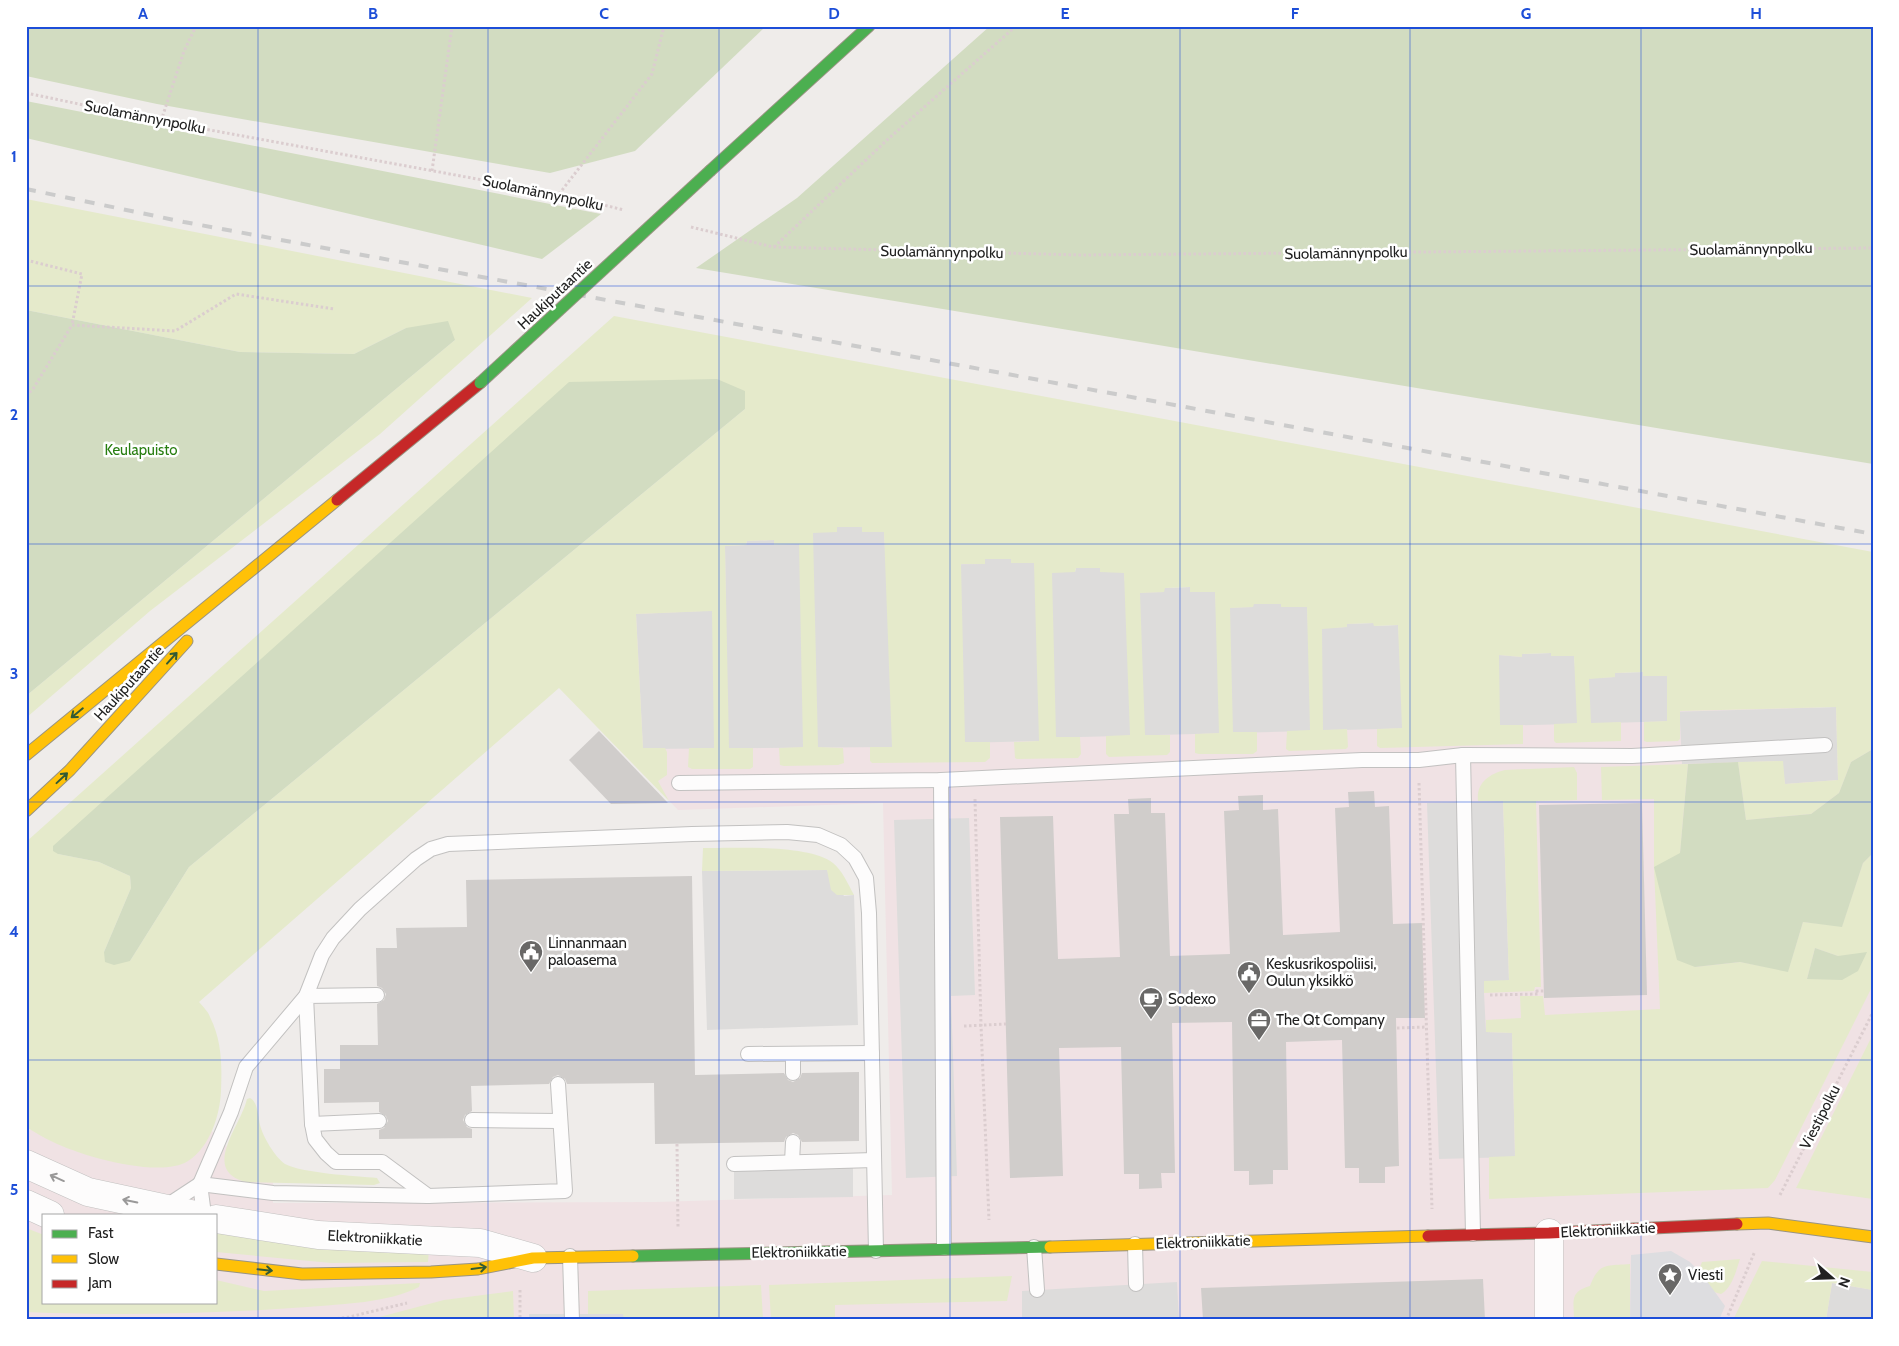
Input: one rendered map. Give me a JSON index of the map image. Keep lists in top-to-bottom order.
{
  "streets": {
    "street": ["Haukiputaantie", "Elektroniikkatie"],
    "path": ["Suolamännynpolku", "Viestipolku"]
  },
  "crossings": [
    ["Viestipolku", "Elektroniikkatie"]
  ],
  "parks": ["Keulapuisto"],
  "places": {
    "public building": ["Linnanmaan paloasema", "Keskusrikospoliisi, Oulun yksikkö"],
    "cafe": ["Sodexo"],
    "office": ["The Qt Company"],
    "place": ["Viesti"]
  },
  "legend": ["Fast", "Slow", "Jam"],
  "north": "right",
  "grid": {
    "columns": [
      "A",
      "B",
      "C",
      "D",
      "E",
      "F",
      "G",
      "H"
    ],
    "rows": [
      "1",
      "2",
      "3",
      "4",
      "5"
    ]
  }
}
